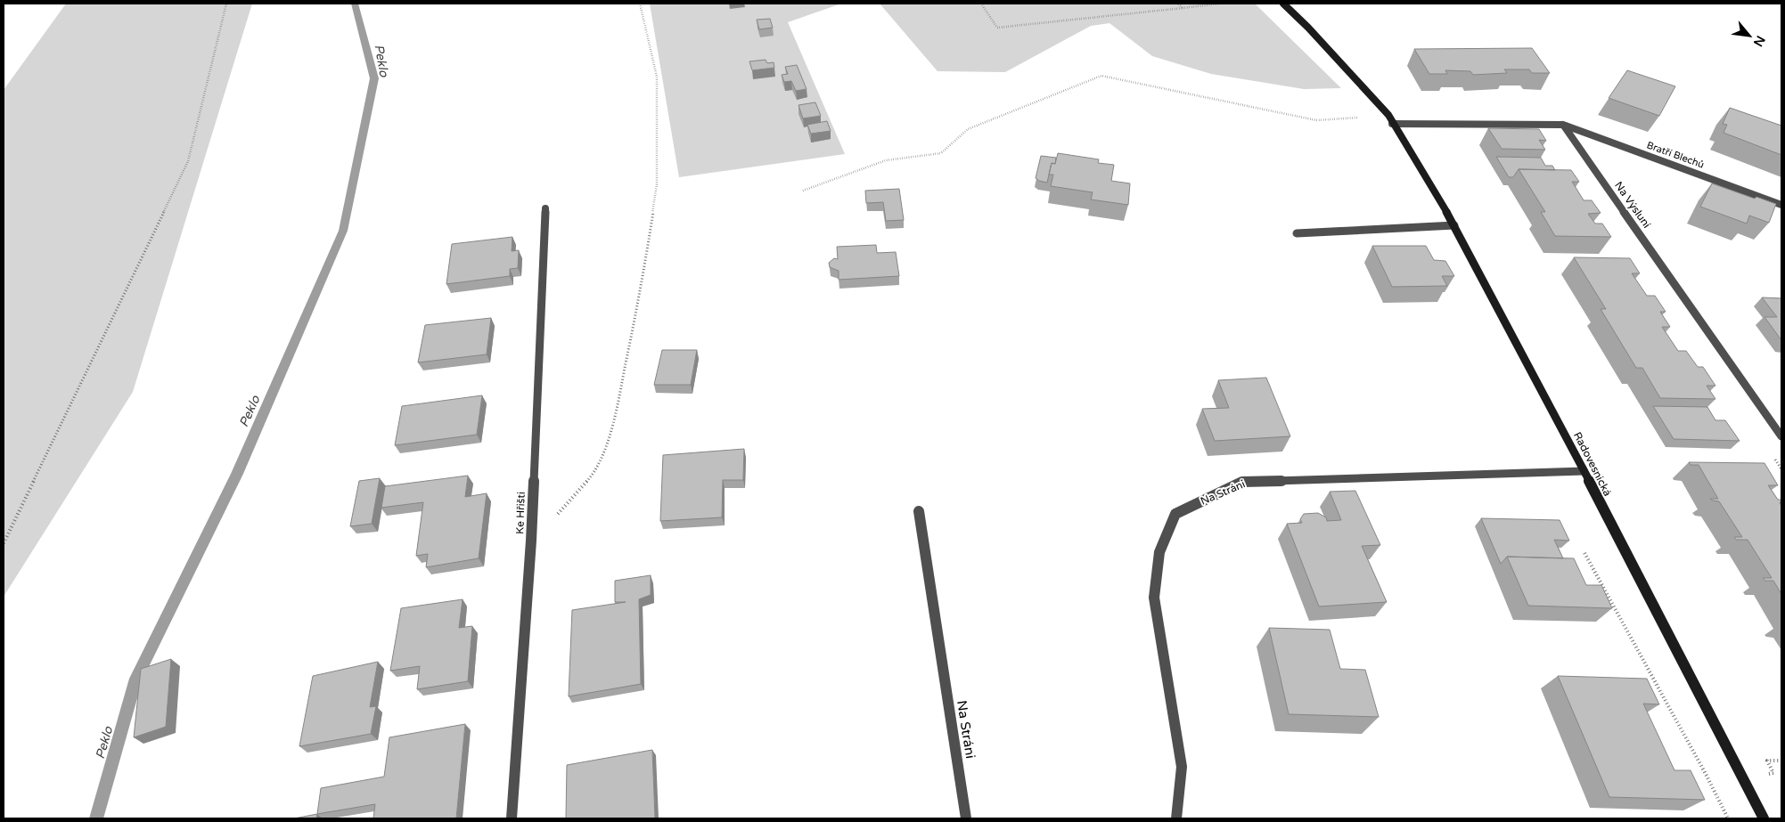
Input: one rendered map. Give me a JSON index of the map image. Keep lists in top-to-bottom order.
{
  "streets": {
    "street": [
      "Bratří Blechů",
      "Na Výsluní",
      "Radovesnická",
      "Na Stráni",
      "Ke Hřišti"
    ]
  },
  "crossings": [
    ["Bratří Blechů", "Na Výsluní"],
    ["Radovesnická", "Na Stráni"]
  ],
  "water": ["Peklo"],
  "north": "bottom right"
}
